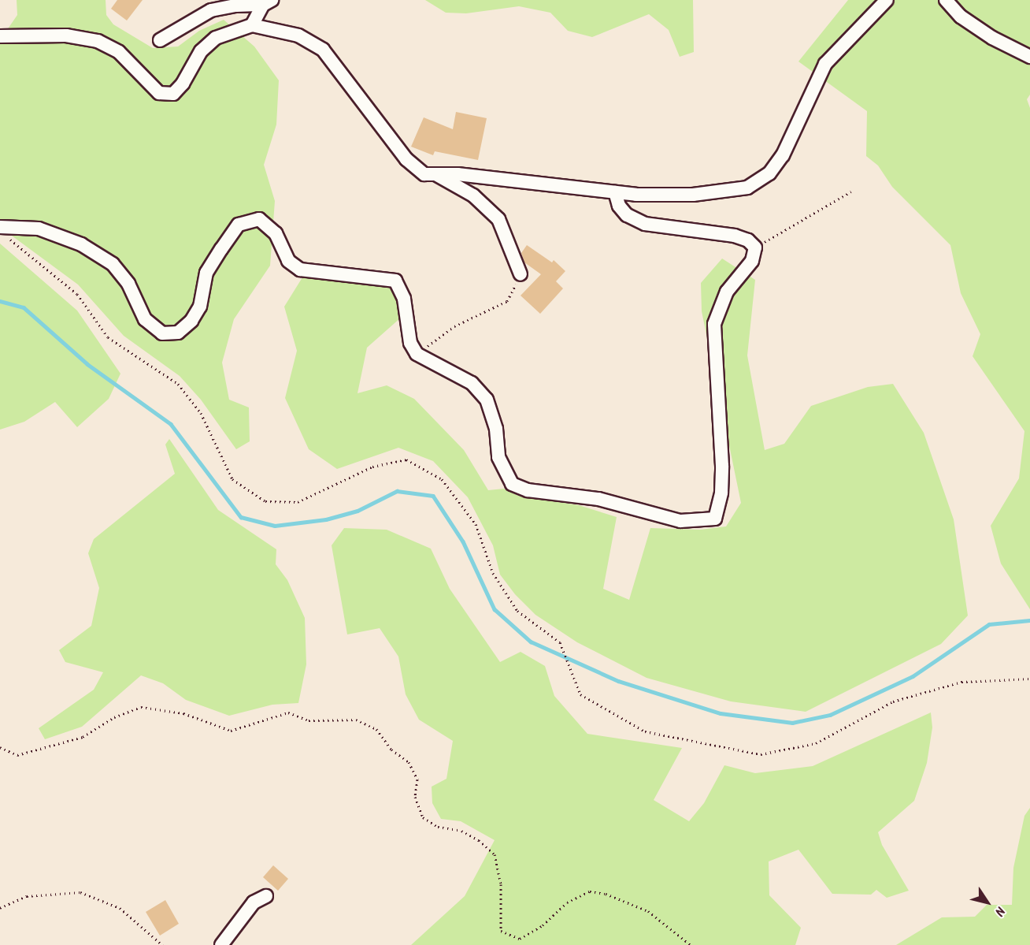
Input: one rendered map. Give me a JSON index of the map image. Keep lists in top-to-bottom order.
{
  "north": "bottom right"
}
